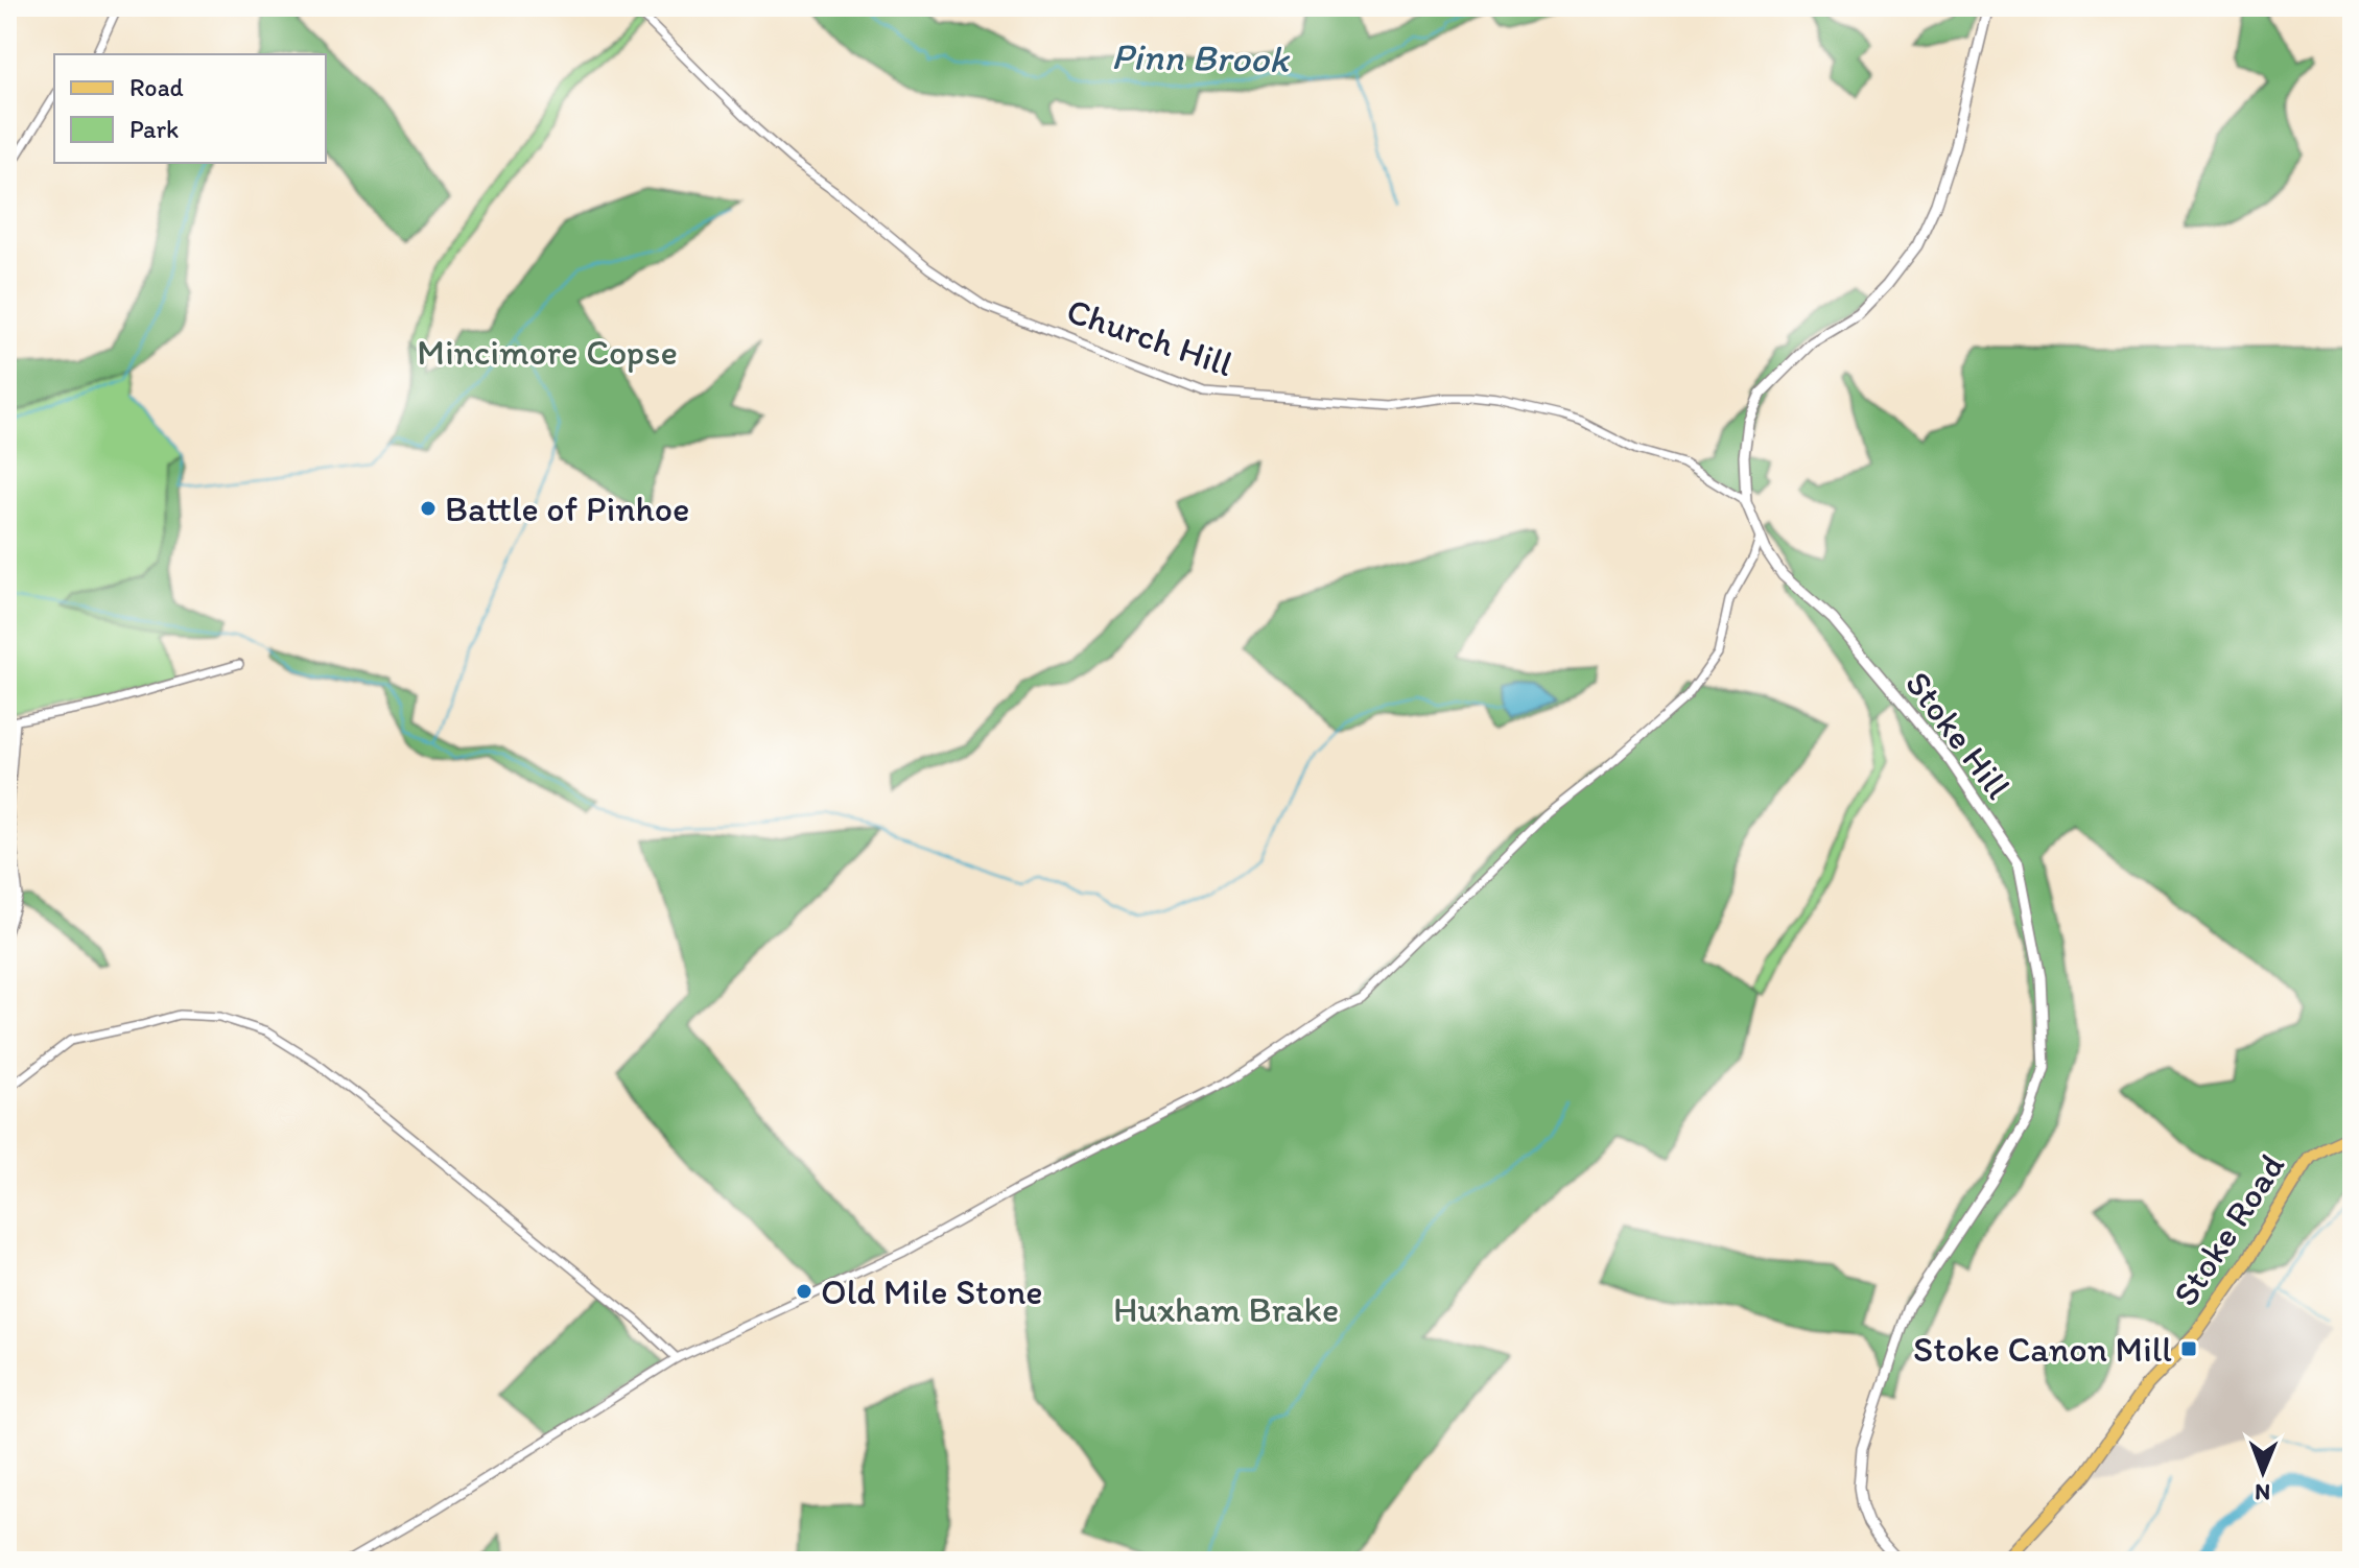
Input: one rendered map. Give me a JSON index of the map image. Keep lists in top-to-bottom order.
{
  "streets": {
    "main road": ["Stoke Road"],
    "street": ["Church Hill", "Stoke Hill"]
  },
  "crossings": [
    ["Church Hill", "Stoke Hill"]
  ],
  "water": ["Pinn Brook"],
  "parks": ["Mincimore Copse", "Huxham Brake"],
  "places": {
    "other": ["Battle of Pinhoe", "Old Mile Stone"],
    "transit": ["Stoke Canon Mill"]
  },
  "legend": ["Road", "Park"],
  "north": "bottom"
}
